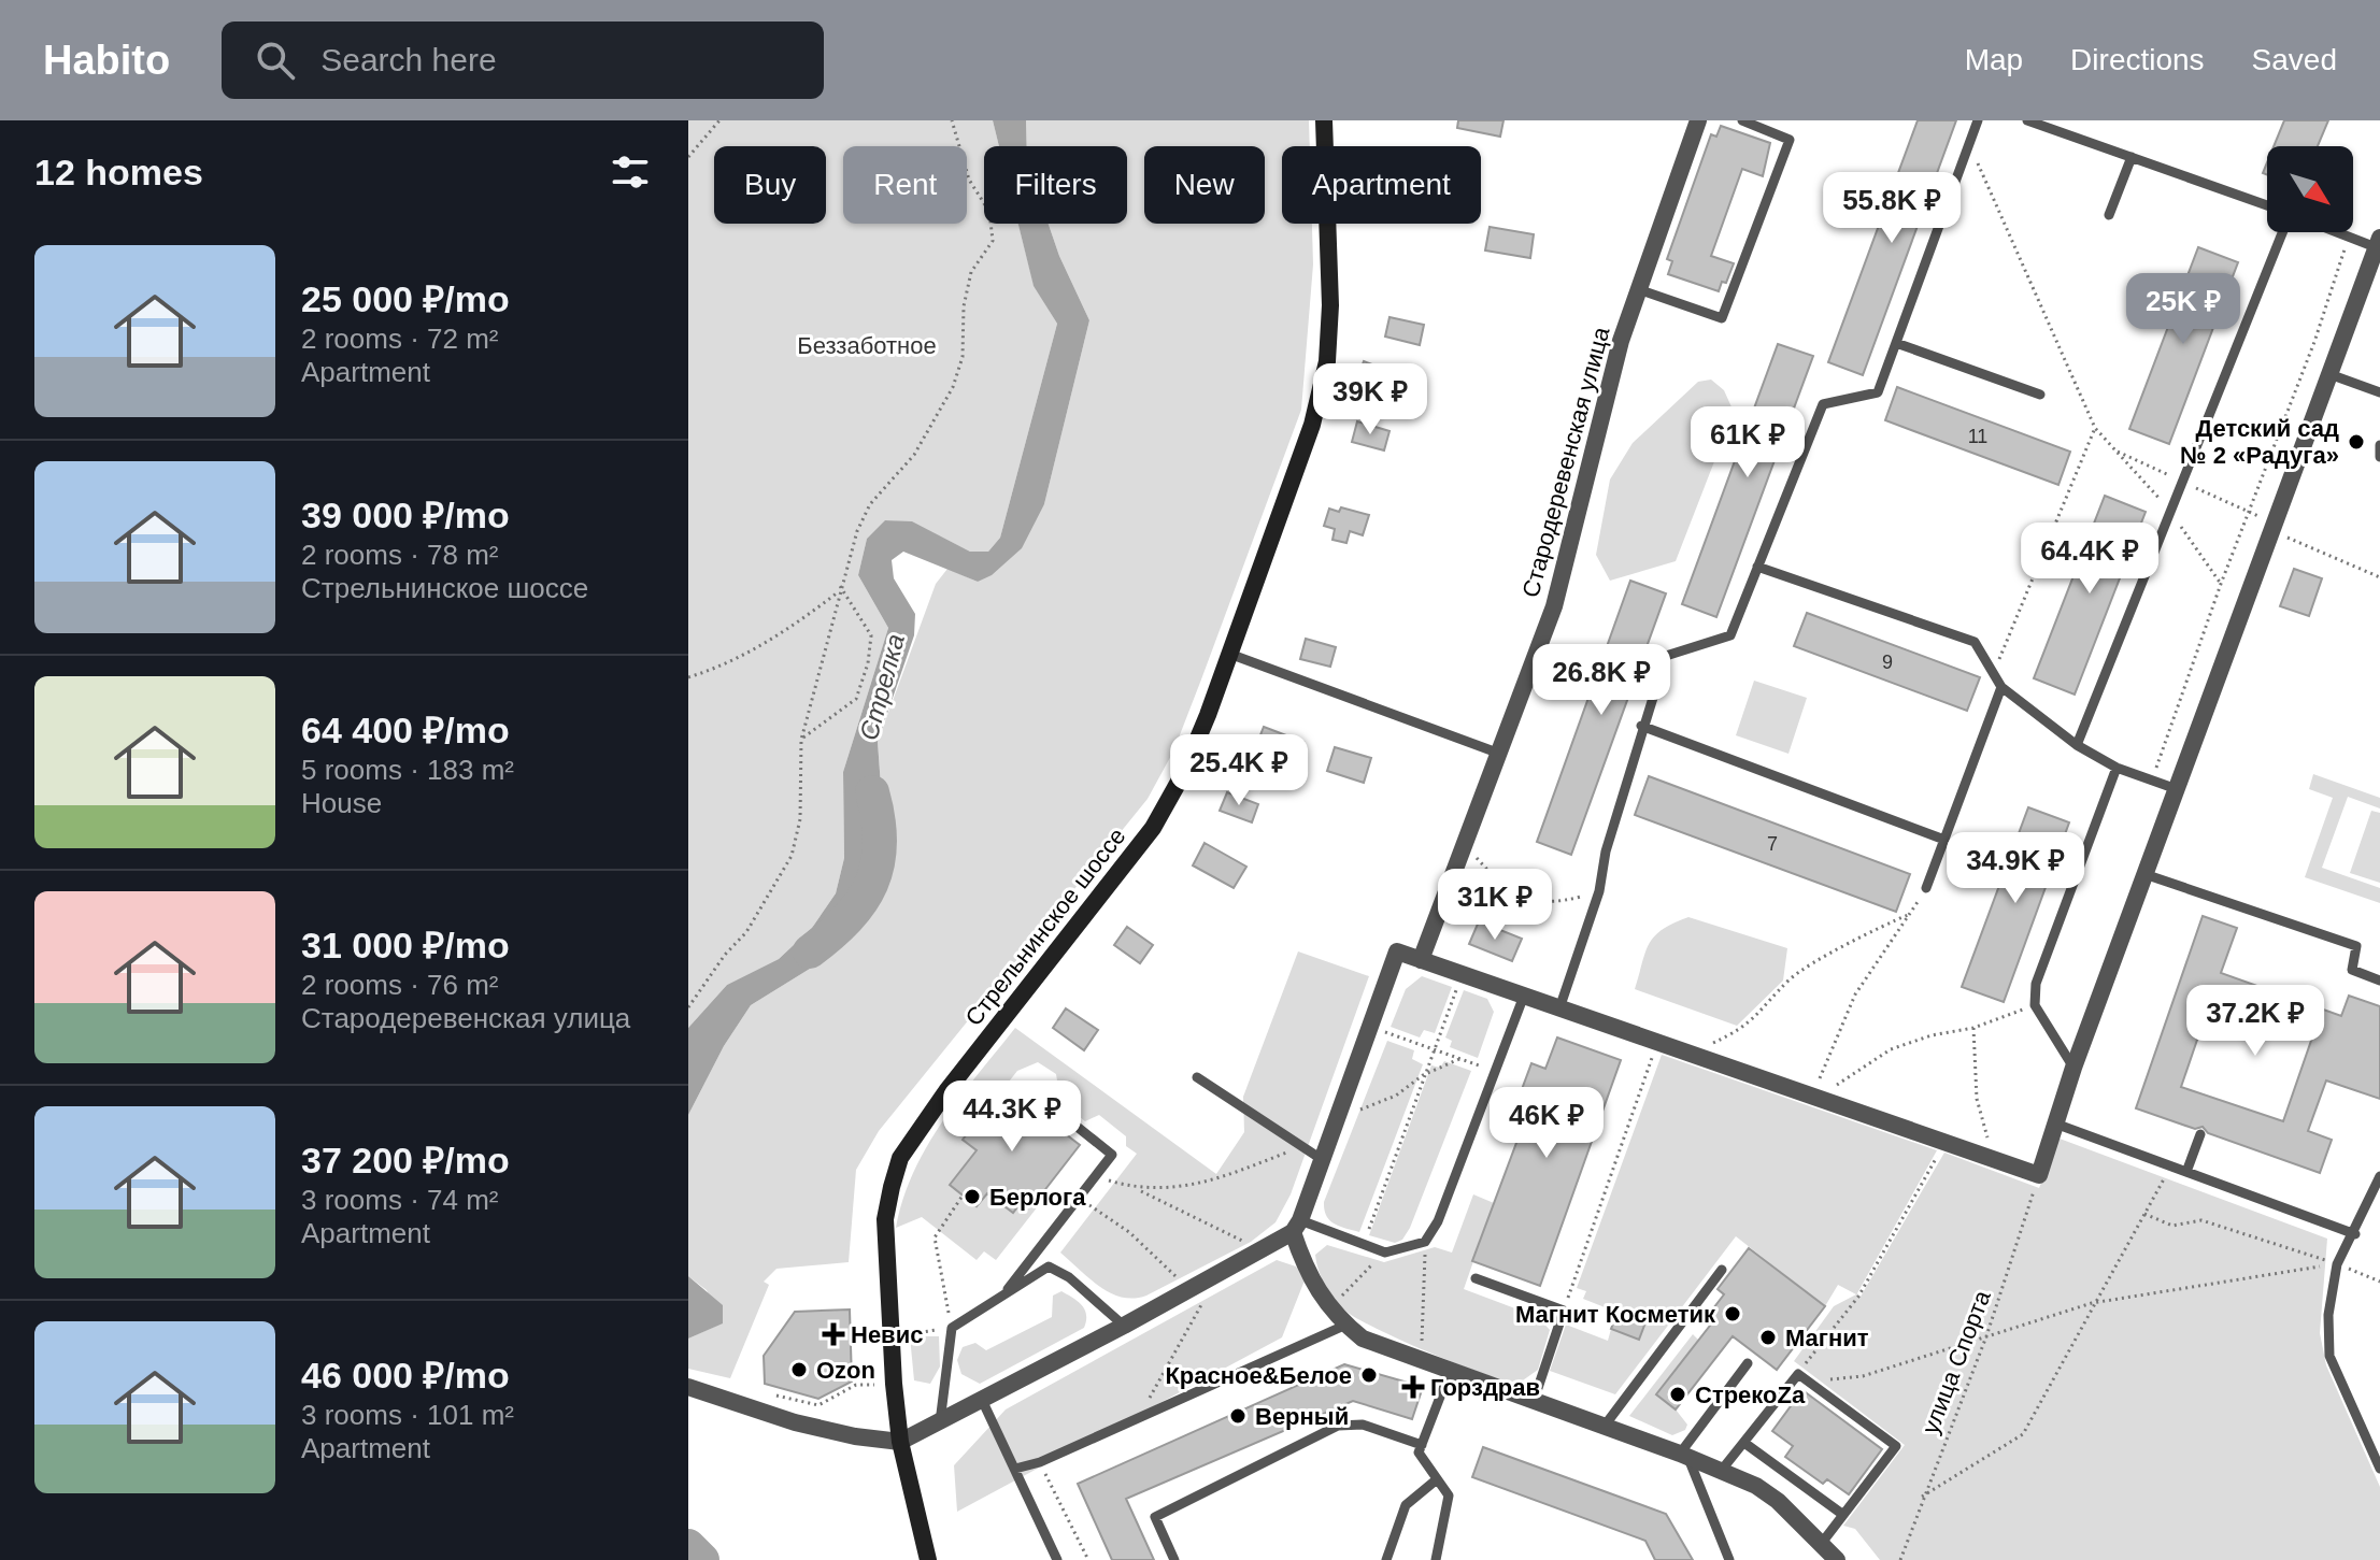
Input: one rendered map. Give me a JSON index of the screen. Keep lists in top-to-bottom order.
{
  "streets": {
    "main road": ["Стрельнинское шоссе"],
    "street": ["Стародеревенская улица"],
    "path": ["улица Спорта"]
  },
  "water": ["Стрелка"],
  "parks": ["Беззаботное"],
  "places": {
    "other": [
      "Детский сад № 2 «Радуга»",
      "Берлога",
      "Магнит Косметик",
      "Магнит",
      "Ozon",
      "Красное&Белое",
      "СтрекоZа",
      "Верный"
    ],
    "health": ["Невис", "Горздрав"]
  },
  "house_numbers": ["11", "9", "7"],
  "north": "bottom right",
  "page": {
    "header": "Habito",
    "search": "Search here",
    "nav": ["Map", "Directions", "Saved"],
    "heading": "12 homes",
    "chip": [
      "Buy",
      "Rent",
      "Filters",
      "New",
      "Apartment"
    ],
    "price": [
      "55.8K ₽",
      "25K ₽",
      "39K ₽",
      "61K ₽",
      "64.4K ₽",
      "26.8K ₽",
      "25.4K ₽",
      "34.9K ₽",
      "31K ₽",
      "37.2K ₽",
      "44.3K ₽",
      "46K ₽"
    ],
    "list": [
      {
        "name": "25 000 ₽/mo",
        "note": "2 rooms · 72 m² · Apartment"
      },
      {
        "name": "39 000 ₽/mo",
        "note": "2 rooms · 78 m² · Стрельнинское шоссе"
      },
      {
        "name": "64 400 ₽/mo",
        "note": "5 rooms · 183 m² · House"
      },
      {
        "name": "31 000 ₽/mo",
        "note": "2 rooms · 76 m² · Стародеревенская улица"
      },
      {
        "name": "37 200 ₽/mo",
        "note": "3 rooms · 74 m² · Apartment"
      },
      {
        "name": "46 000 ₽/mo",
        "note": "3 rooms · 101 m² · Apartment"
      }
    ]
  }
}
